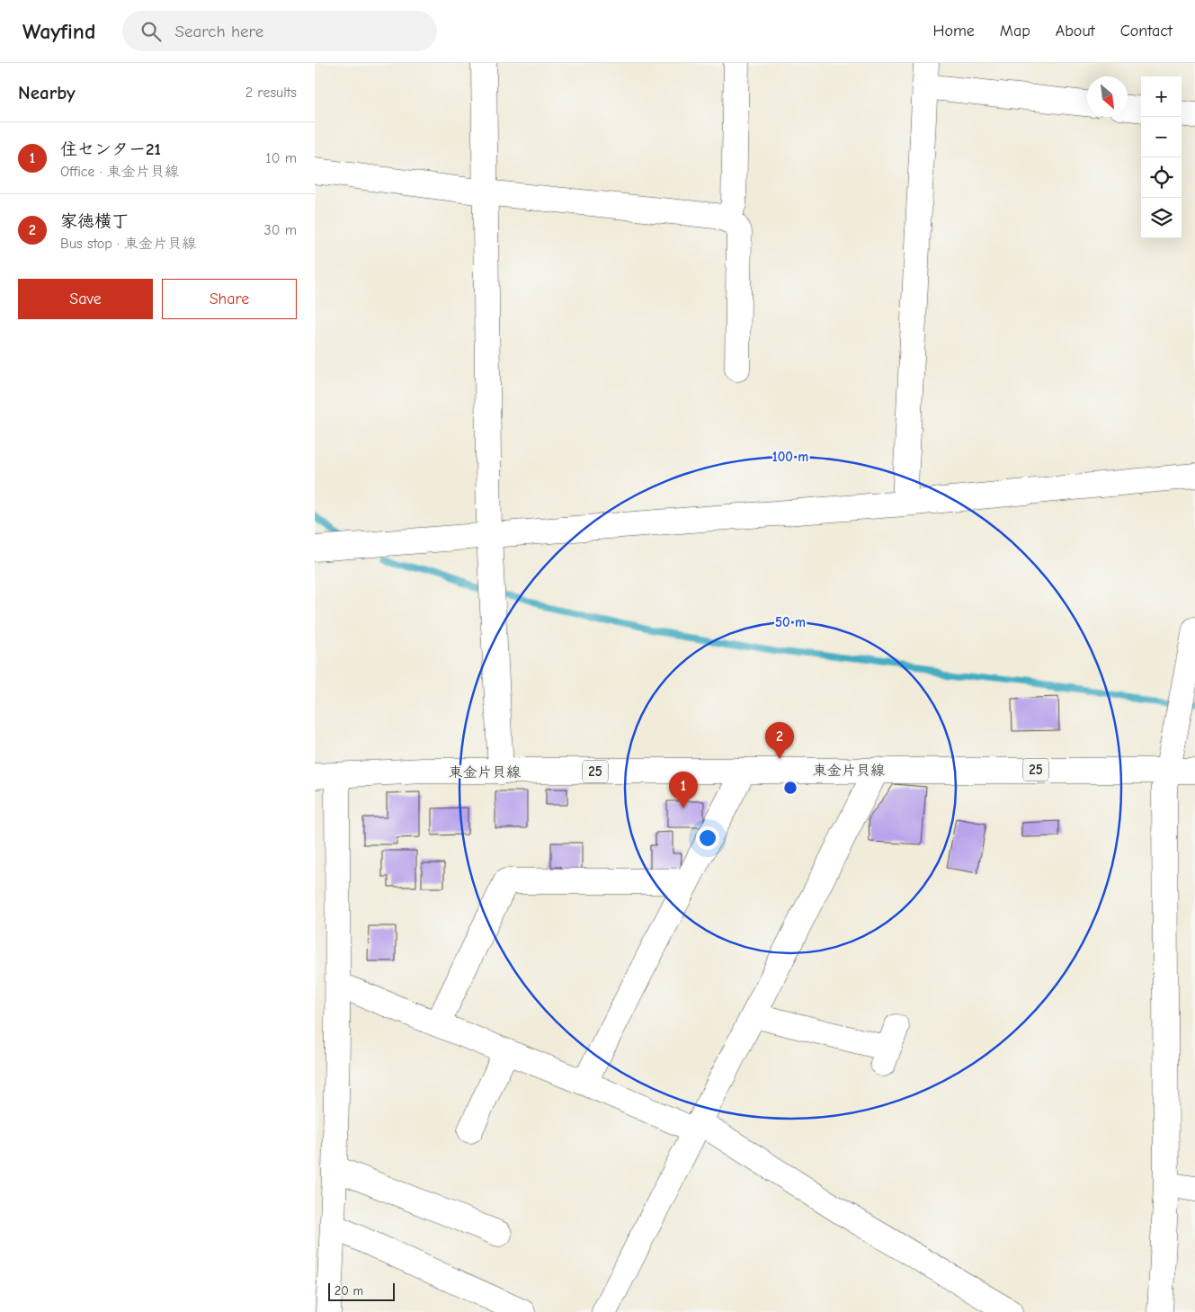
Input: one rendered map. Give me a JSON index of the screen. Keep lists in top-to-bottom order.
{
  "streets": {
    "street": ["東金片貝線", "25"]
  },
  "scale_bar": "20 m",
  "north": "bottom right",
  "page": {
    "header": "Wayfind",
    "search": "Search here",
    "nav": [
      "Home",
      "Map",
      "About",
      "Contact"
    ],
    "heading": ["Nearby", "2 results"],
    "map_buttons": ["+", "−"],
    "list": [
      {
        "mark": "1",
        "name": "住センター21",
        "note": "Office · 東金片貝線",
        "value": "10 m"
      },
      {
        "mark": "2",
        "name": "家徳横丁",
        "note": "Bus stop · 東金片貝線",
        "value": "30 m"
      }
    ],
    "buttons": ["Save", "Share"],
    "pins": ["2", "1"],
    "scale": "20 m"
  },
  "rings": ["100 m", "50 m"]
}
